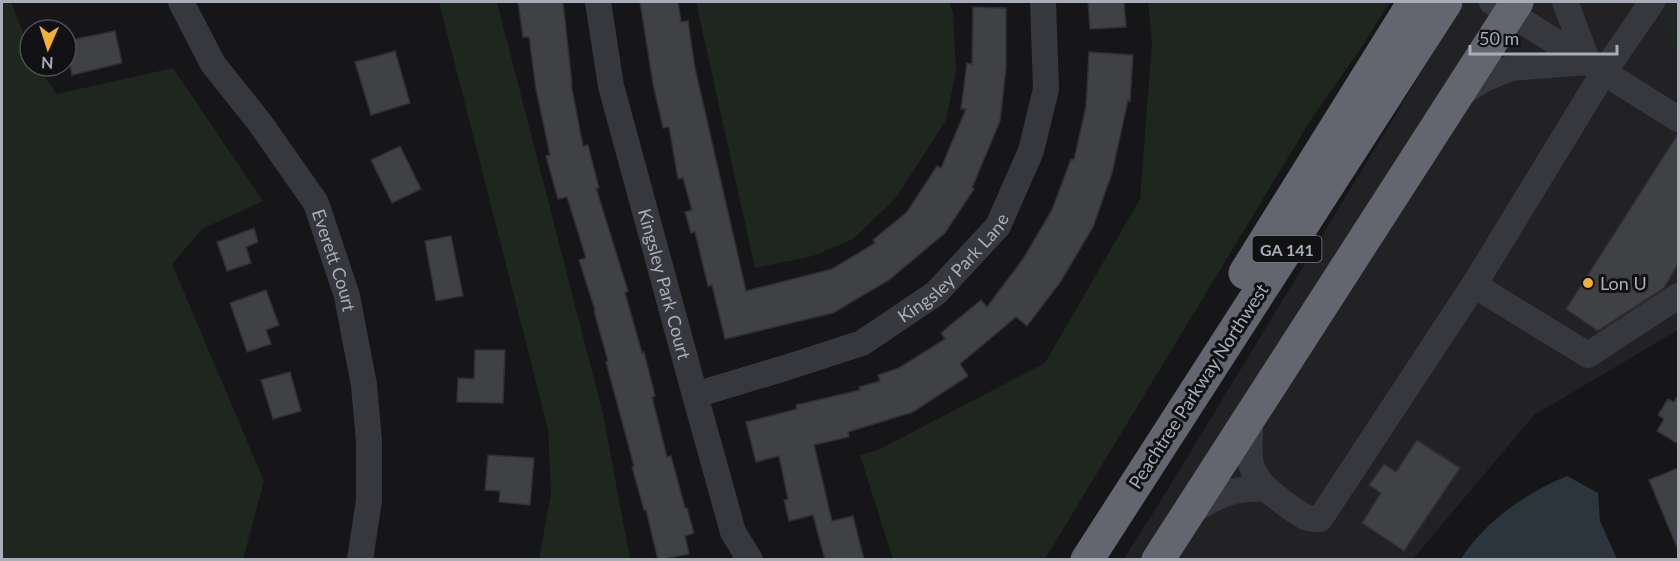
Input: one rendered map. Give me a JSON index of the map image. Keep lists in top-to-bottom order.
{
  "streets": {
    "highway": ["GA 141", "Peachtree Parkway Northwest"],
    "street": ["Everett Court", "Kingsley Park Lane", "Kingsley Park Court"]
  },
  "crossings": [
    ["Kingsley Park Lane", "Kingsley Park Court"]
  ],
  "places": ["Lon U"],
  "scale_bar": "50 m",
  "north": "bottom"
}
